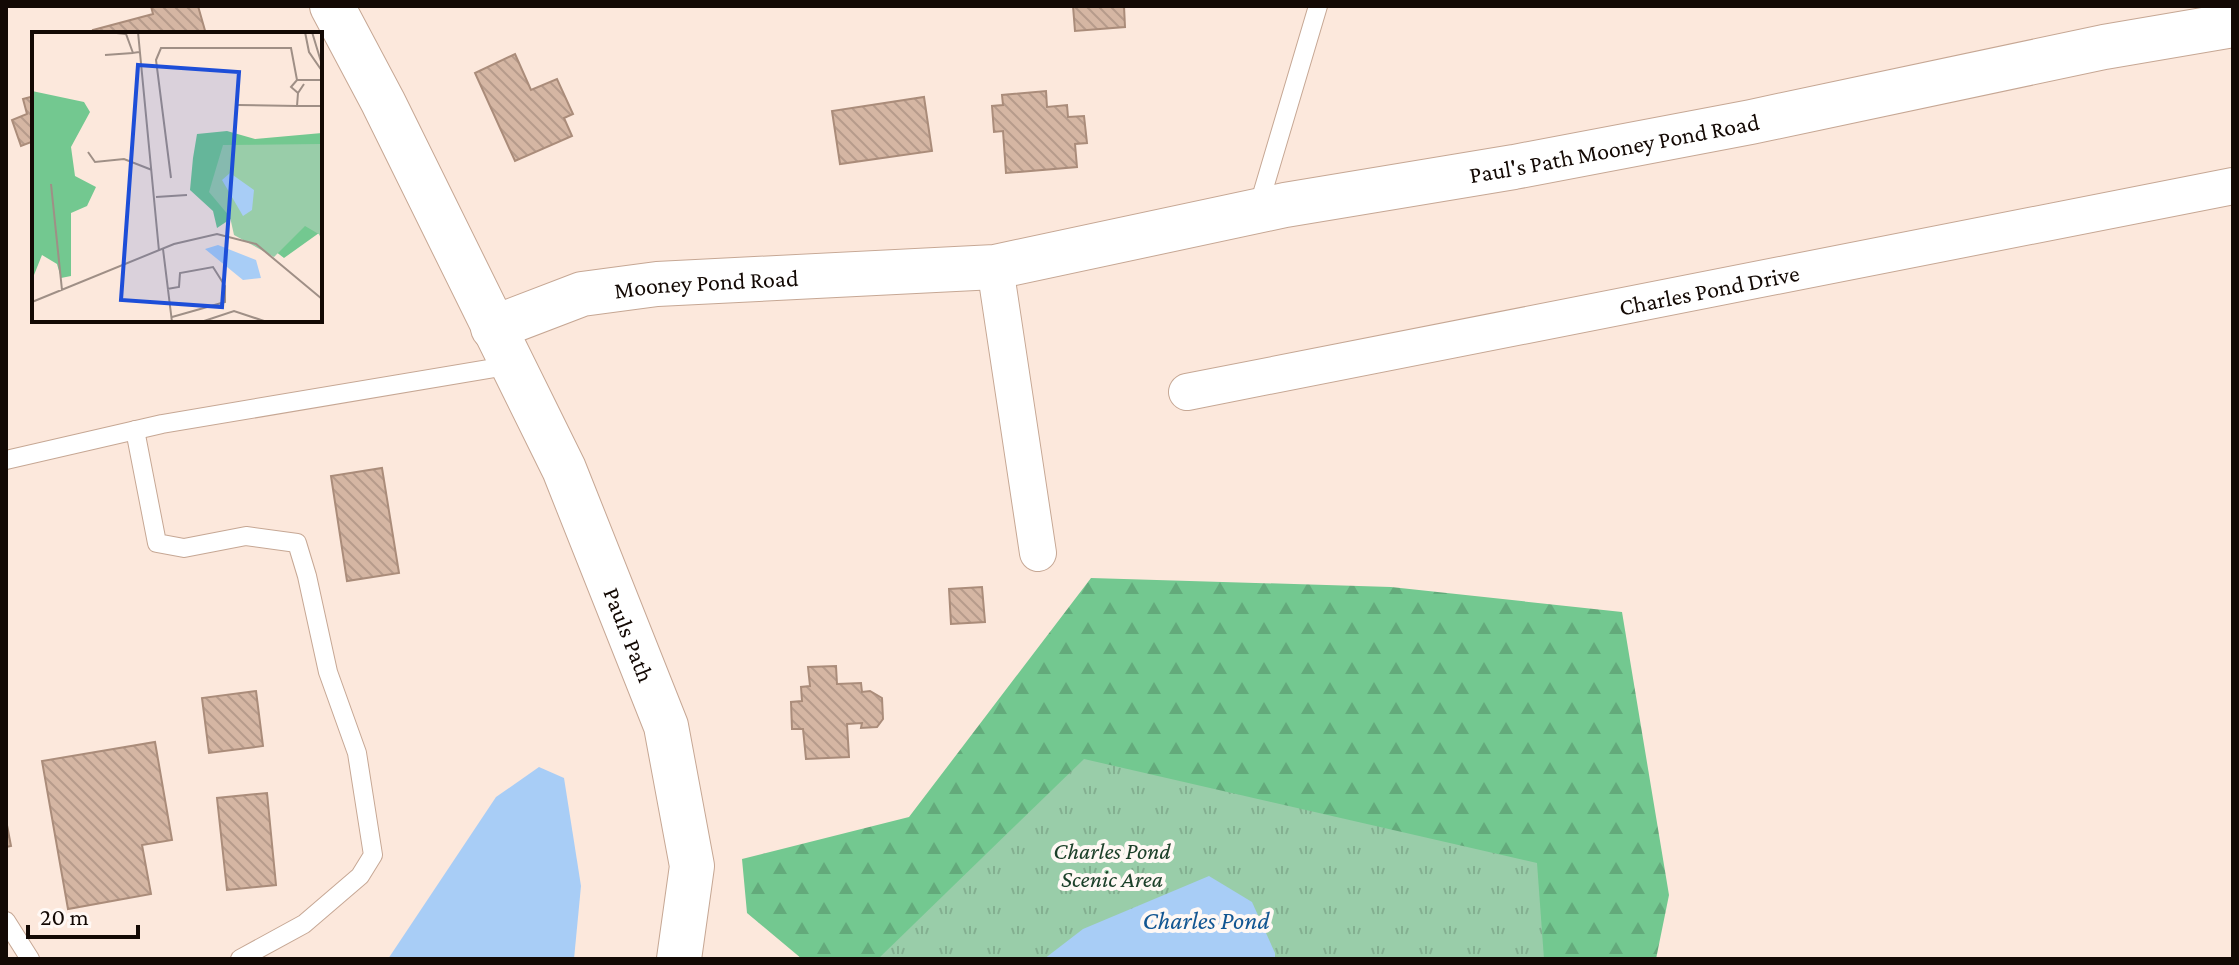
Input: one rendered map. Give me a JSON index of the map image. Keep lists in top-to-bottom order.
{
  "streets": {
    "street": [
      "Paul's Path Mooney Pond Road",
      "Mooney Pond Road",
      "Charles Pond Drive",
      "Pauls Path"
    ]
  },
  "crossings": [
    ["Paul's Path Mooney Pond Road", "Mooney Pond Road"],
    ["Mooney Pond Road", "Pauls Path"]
  ],
  "water": ["Charles Pond"],
  "parks": ["Charles Pond Scenic Area"],
  "scale_bar": "20 m"
}
